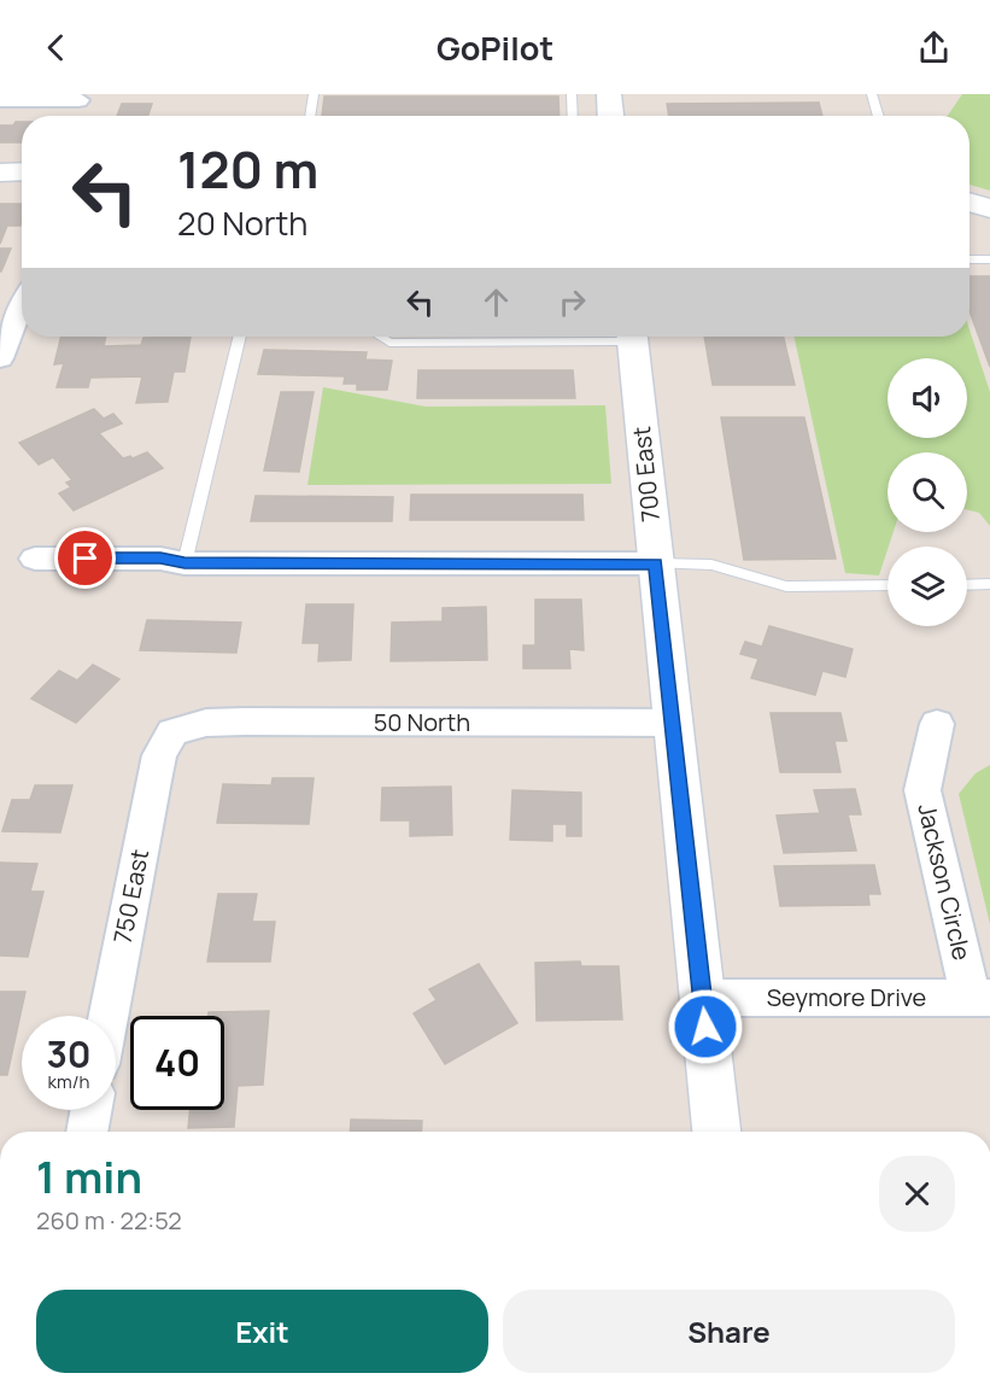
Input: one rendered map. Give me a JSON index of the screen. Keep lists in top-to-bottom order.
{
  "streets": {
    "street": [
      "700 East",
      "50 North",
      "Jackson Circle",
      "750 East",
      "Seymore Drive"
    ]
  },
  "crossings": [
    ["700 East", "50 North"],
    ["700 East", "Seymore Drive"],
    ["50 North", "750 East"],
    ["Jackson Circle", "Seymore Drive"]
  ],
  "page": {
    "header": "GoPilot",
    "turn": ["120 m", "20 North"],
    "speed": "30 km/h",
    "limit": "40",
    "heading": ["1 min", "260 m · 22:52"],
    "buttons": ["Exit", "Share"]
  }
}
